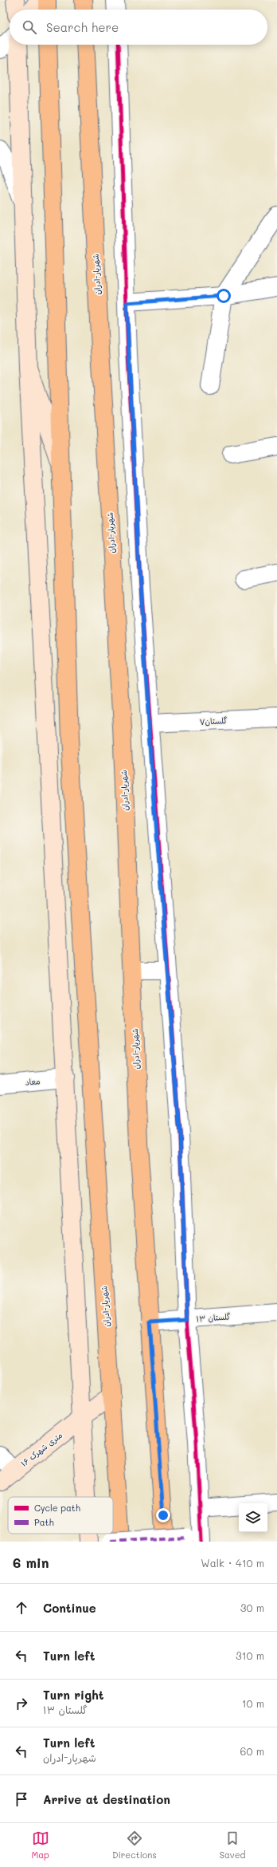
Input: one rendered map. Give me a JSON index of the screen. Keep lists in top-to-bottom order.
{
  "streets": {
    "main road": ["شهریار-ادران"],
    "street": [
      "گلستان۷",
      "معاد",
      "گلستان ۱۳",
      "۱۶ متری شهرک"
    ]
  },
  "crossings": [
    ["شهریار-ادران", "گلستان ۱۳"],
    ["شهریار-ادران", "۱۶ متری شهرک"]
  ],
  "legend": ["Cycle path", "Path"],
  "page": {
    "search": "Search here",
    "heading": ["6 min", "Walk · 410 m"],
    "list": [
      ["Continue", "30 m"],
      ["Turn left", "310 m"],
      ["Turn right", "گلستان ۱۳", "10 m"],
      ["Turn left", "شهریار-ادران", "60 m"],
      "Arrive at destination"
    ],
    "nav": ["Map", "Directions", "Saved"]
  }
}
